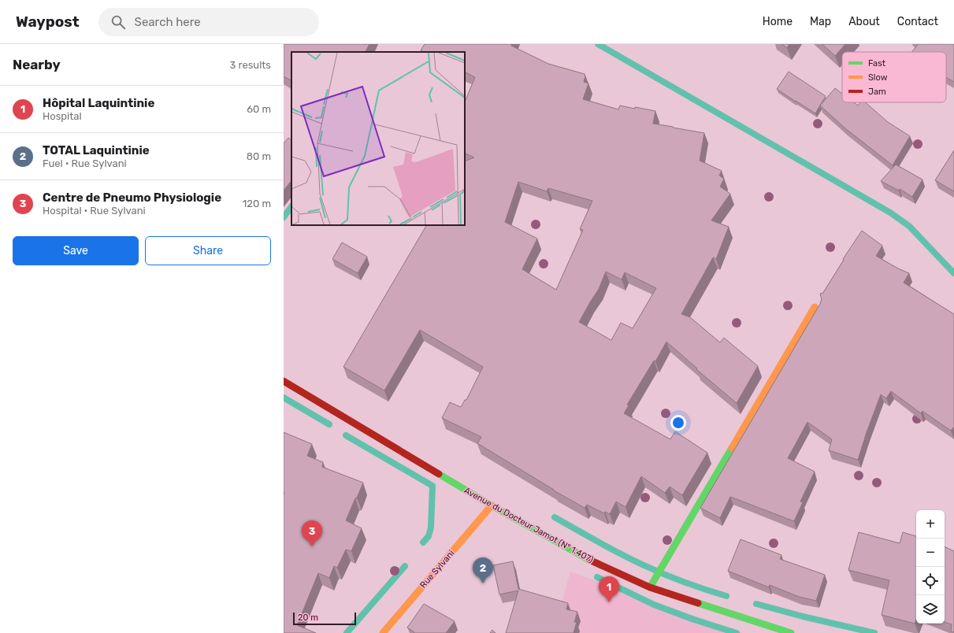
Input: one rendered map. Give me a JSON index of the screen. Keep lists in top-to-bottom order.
{
  "streets": {
    "main road": ["Avenue du Docteur Jamot (N° 1.407)", "Rue Sylvani"]
  },
  "crossings": [
    ["Avenue du Docteur Jamot (N° 1.407)", "Rue Sylvani"]
  ],
  "legend": ["Fast", "Slow", "Jam"],
  "scale_bar": "20 m",
  "page": {
    "header": "Waypost",
    "search": "Search here",
    "nav": [
      "Home",
      "Map",
      "About",
      "Contact"
    ],
    "heading": ["Nearby", "3 results"],
    "list": [
      {
        "mark": "1",
        "name": "Hôpital Laquintinie",
        "note": "Hospital",
        "value": "60 m"
      },
      {
        "mark": "2",
        "name": "TOTAL Laquintinie",
        "note": "Fuel · Rue Sylvani",
        "value": "80 m"
      },
      {
        "mark": "3",
        "name": "Centre de Pneumo Physiologie",
        "note": "Hospital · Rue Sylvani",
        "value": "120 m"
      }
    ],
    "buttons": ["Save", "Share"],
    "map_buttons": ["+", "−"],
    "pins": ["3", "2", "1"],
    "scale": "20 m"
  }
}
